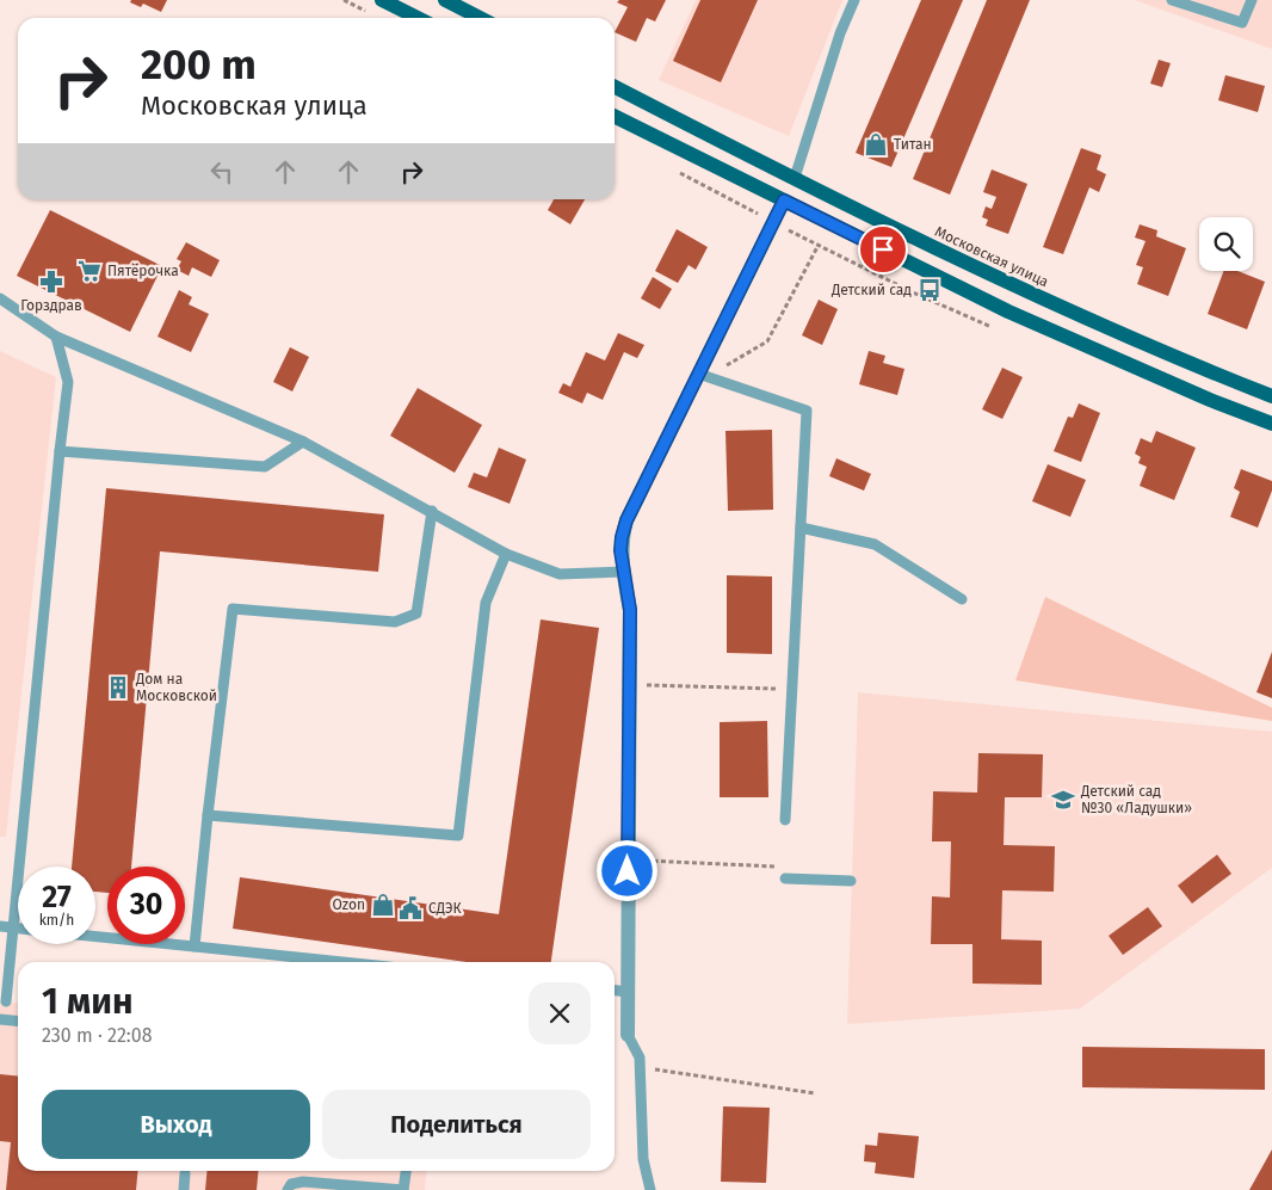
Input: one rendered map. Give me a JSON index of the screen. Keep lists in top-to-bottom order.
{
  "streets": {
    "main road": ["Московская улица"]
  },
  "places": {
    "shop": ["Титан", "Ozon"],
    "supermarket": ["Пятёрочка"],
    "pharmacy": ["Горздрав"],
    "bus stop": ["Детский сад"],
    "building": ["Дом на Московской"],
    "school or university": ["Детский сад №30 «Ладушки»"],
    "public building": ["СДЭК"]
  },
  "page": {
    "turn": ["200 m", "Московская улица"],
    "speed": "27 km/h",
    "limit": "30",
    "heading": ["1 мин", "230 m · 22:08"],
    "buttons": ["Выход", "Поделиться"]
  }
}
